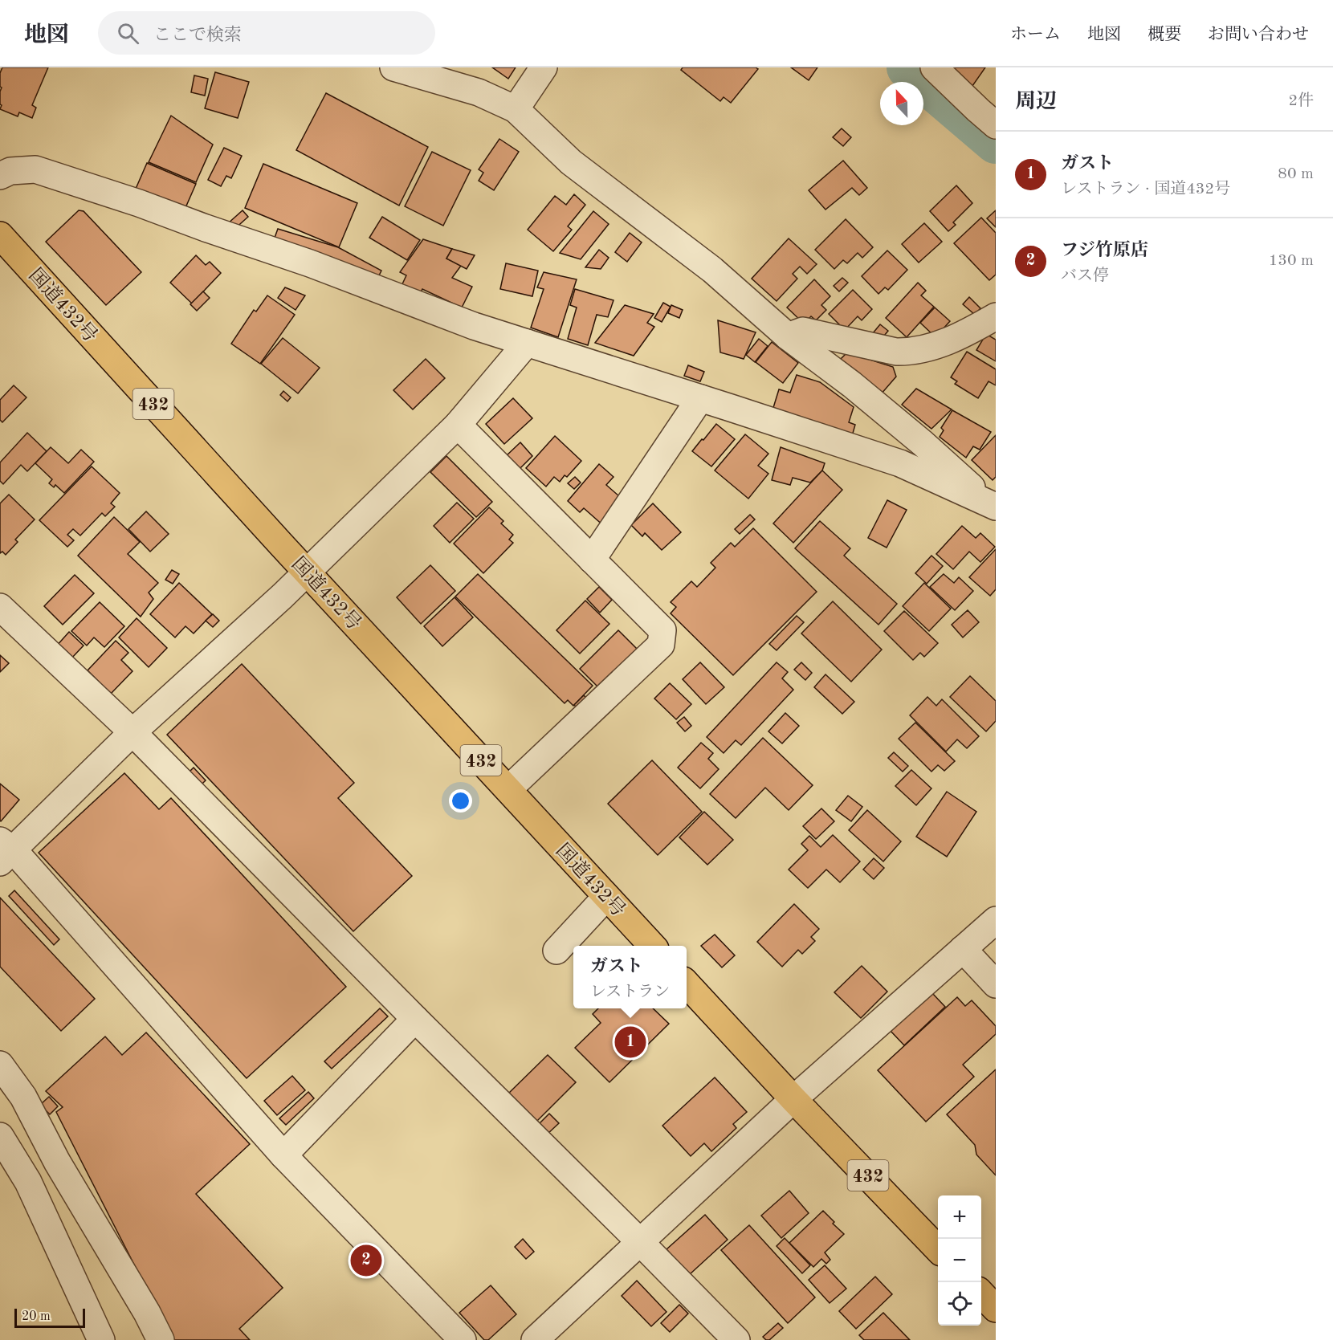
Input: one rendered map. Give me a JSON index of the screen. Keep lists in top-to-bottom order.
{
  "streets": {
    "highway": ["国道432号", "432"]
  },
  "scale_bar": "20 m",
  "north": "top",
  "page": {
    "header": "地図",
    "search": "ここで検索",
    "nav": [
      "ホーム",
      "地図",
      "概要",
      "お問い合わせ"
    ],
    "heading": ["周辺", "2件"],
    "list": [
      {
        "mark": "1",
        "name": "ガスト",
        "note": "レストラン · 国道432号",
        "value": "80 m"
      },
      {
        "mark": "2",
        "name": "フジ竹原店",
        "note": "バス停",
        "value": "130 m"
      }
    ],
    "popup": ["ガスト", "レストラン"],
    "pins": ["1", "2"],
    "map_buttons": ["+", "−"],
    "scale": "20 m"
  }
}
